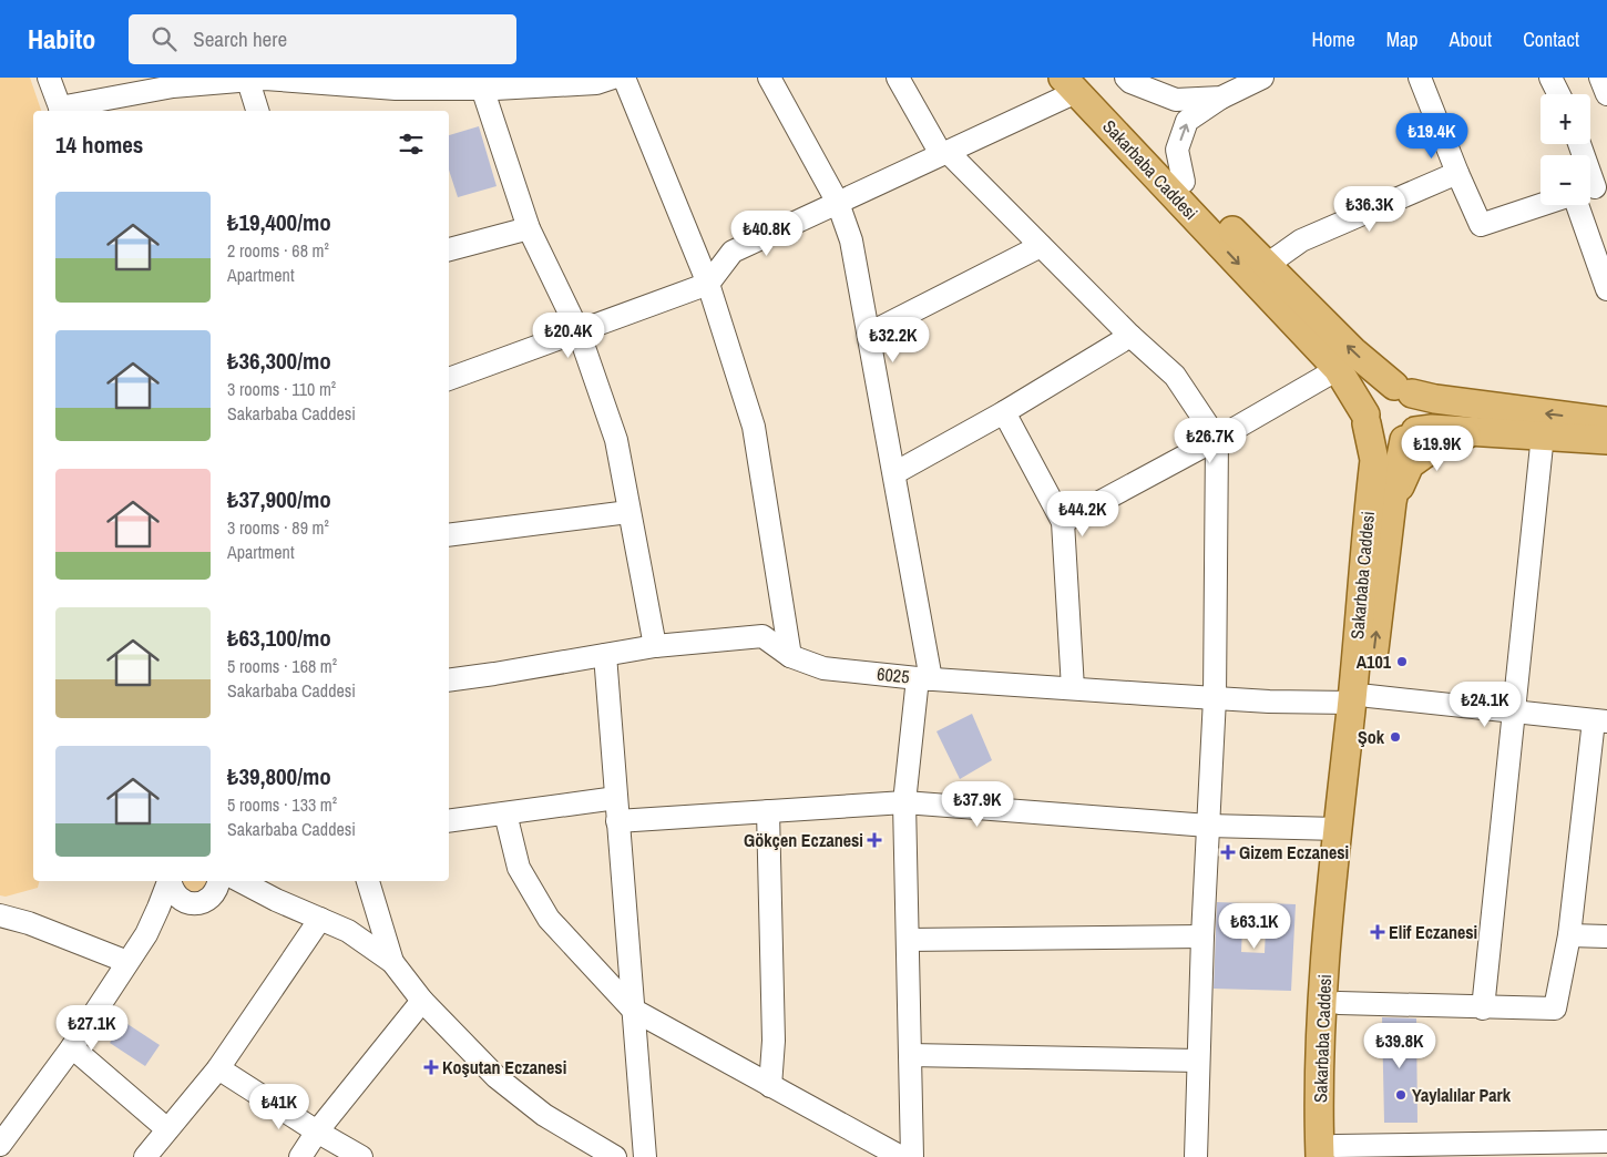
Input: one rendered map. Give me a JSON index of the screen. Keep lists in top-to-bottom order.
{
  "streets": {
    "main road": ["Sakarbaba Caddesi"],
    "street": ["6025"]
  },
  "crossings": [
    ["Sakarbaba Caddesi", "6025"]
  ],
  "places": {
    "other": ["A101", "Şok", "Yaylalılar Park"],
    "health": [
      "Gökçen Eczanesi",
      "Gizem Eczanesi",
      "Elif Eczanesi",
      "Koşutan Eczanesi"
    ]
  },
  "page": {
    "header": "Habito",
    "search": "Search here",
    "nav": [
      "Home",
      "Map",
      "About",
      "Contact"
    ],
    "map_buttons": ["+", "−"],
    "heading": "14 homes",
    "price": [
      "₺19.4K",
      "₺36.3K",
      "₺40.8K",
      "₺20.4K",
      "₺32.2K",
      "₺26.7K",
      "₺19.9K",
      "₺44.2K",
      "₺24.1K",
      "₺37.9K",
      "₺63.1K",
      "₺27.1K",
      "₺39.8K",
      "₺41K"
    ],
    "list": [
      {
        "name": "₺19,400/mo",
        "note": "2 rooms · 68 m² · Apartment"
      },
      {
        "name": "₺36,300/mo",
        "note": "3 rooms · 110 m² · Sakarbaba Caddesi"
      },
      {
        "name": "₺37,900/mo",
        "note": "3 rooms · 89 m² · Apartment"
      },
      {
        "name": "₺63,100/mo",
        "note": "5 rooms · 168 m² · Sakarbaba Caddesi"
      },
      {
        "name": "₺39,800/mo",
        "note": "5 rooms · 133 m² · Sakarbaba Caddesi"
      }
    ]
  }
}
